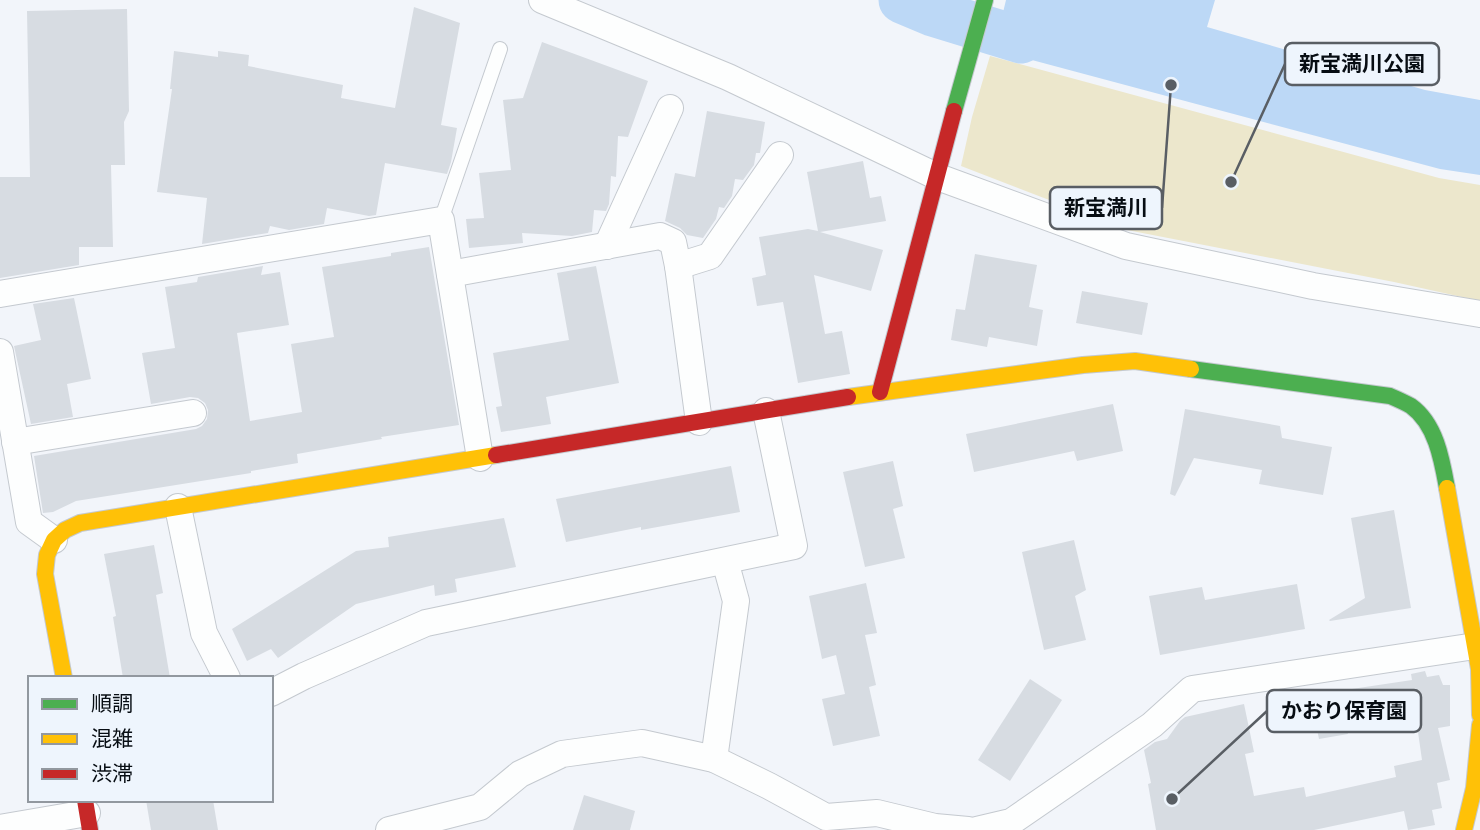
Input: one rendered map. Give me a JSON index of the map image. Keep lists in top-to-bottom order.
{
  "places": ["新宝満川", "新宝満川公園", "かおり保育園"],
  "legend": ["順調", "混雑", "渋滞"]
}
